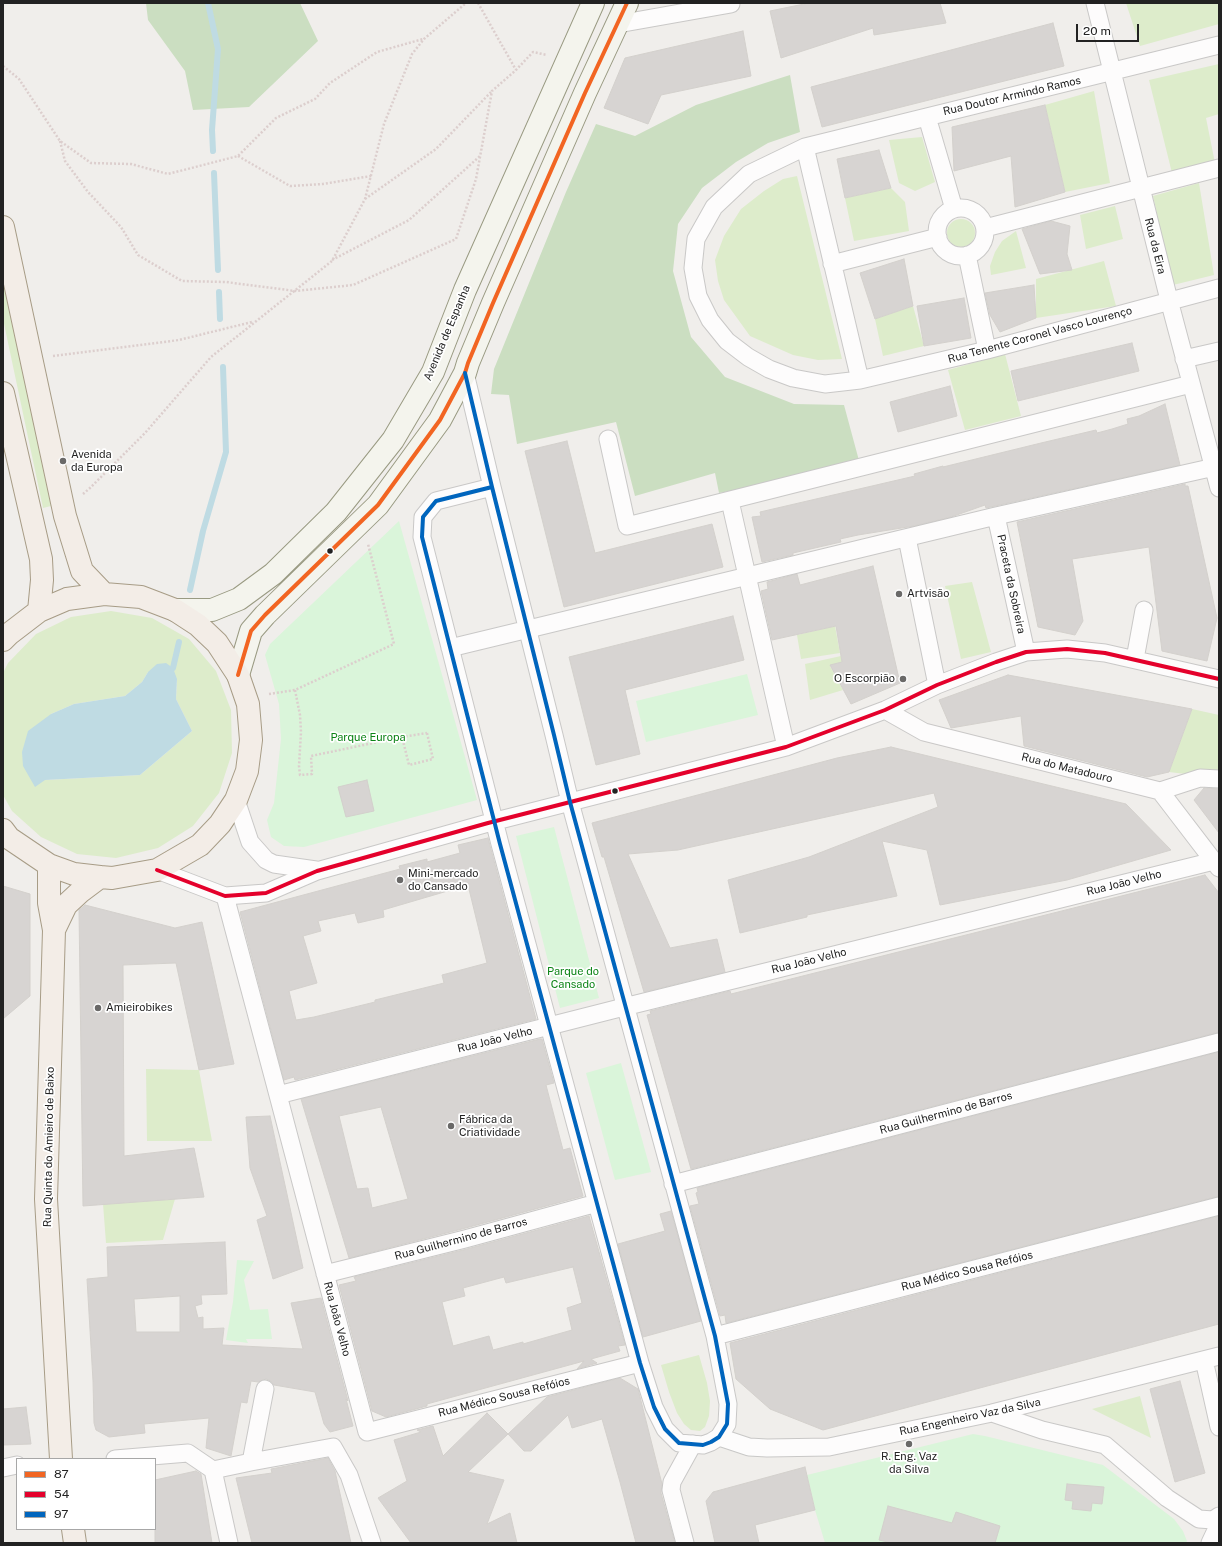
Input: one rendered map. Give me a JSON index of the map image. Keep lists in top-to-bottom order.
{
  "streets": {
    "main road": ["Avenida de Espanha", "Rua Quinta do Amieiro de Baixo"],
    "street": [
      "Rua Doutor Armindo Ramos",
      "Rua da Eira",
      "Rua Tenente Coronel Vasco Lourenço",
      "Praceta da Sobreira",
      "Rua do Matadouro",
      "Rua João Velho",
      "Rua Guilhermino de Barros",
      "Rua Médico Sousa Refóios",
      "Rua Engenheiro Vaz da Silva"
    ]
  },
  "crossings": [
    ["Rua Doutor Armindo Ramos", "Rua da Eira"],
    ["Rua Doutor Armindo Ramos", "Rua Tenente Coronel Vasco Lourenço"],
    ["Rua da Eira", "Rua Tenente Coronel Vasco Lourenço"],
    ["Rua João Velho", "Rua Guilhermino de Barros"],
    ["Rua João Velho", "Rua Médico Sousa Refóios"]
  ],
  "parks": ["Parque Europa", "Parque do Cansado"],
  "places": [
    "Avenida da Europa",
    "Artvisão",
    "O Escorpião",
    "Mini-mercado do Cansado",
    "Amieirobikes",
    "Fábrica da Criatividade",
    "R. Eng. Vaz da Silva"
  ],
  "lines": ["transit line 87", "transit line 97", "transit line 54"],
  "legend": ["87", "54", "97"],
  "scale_bar": "20 m"
}
